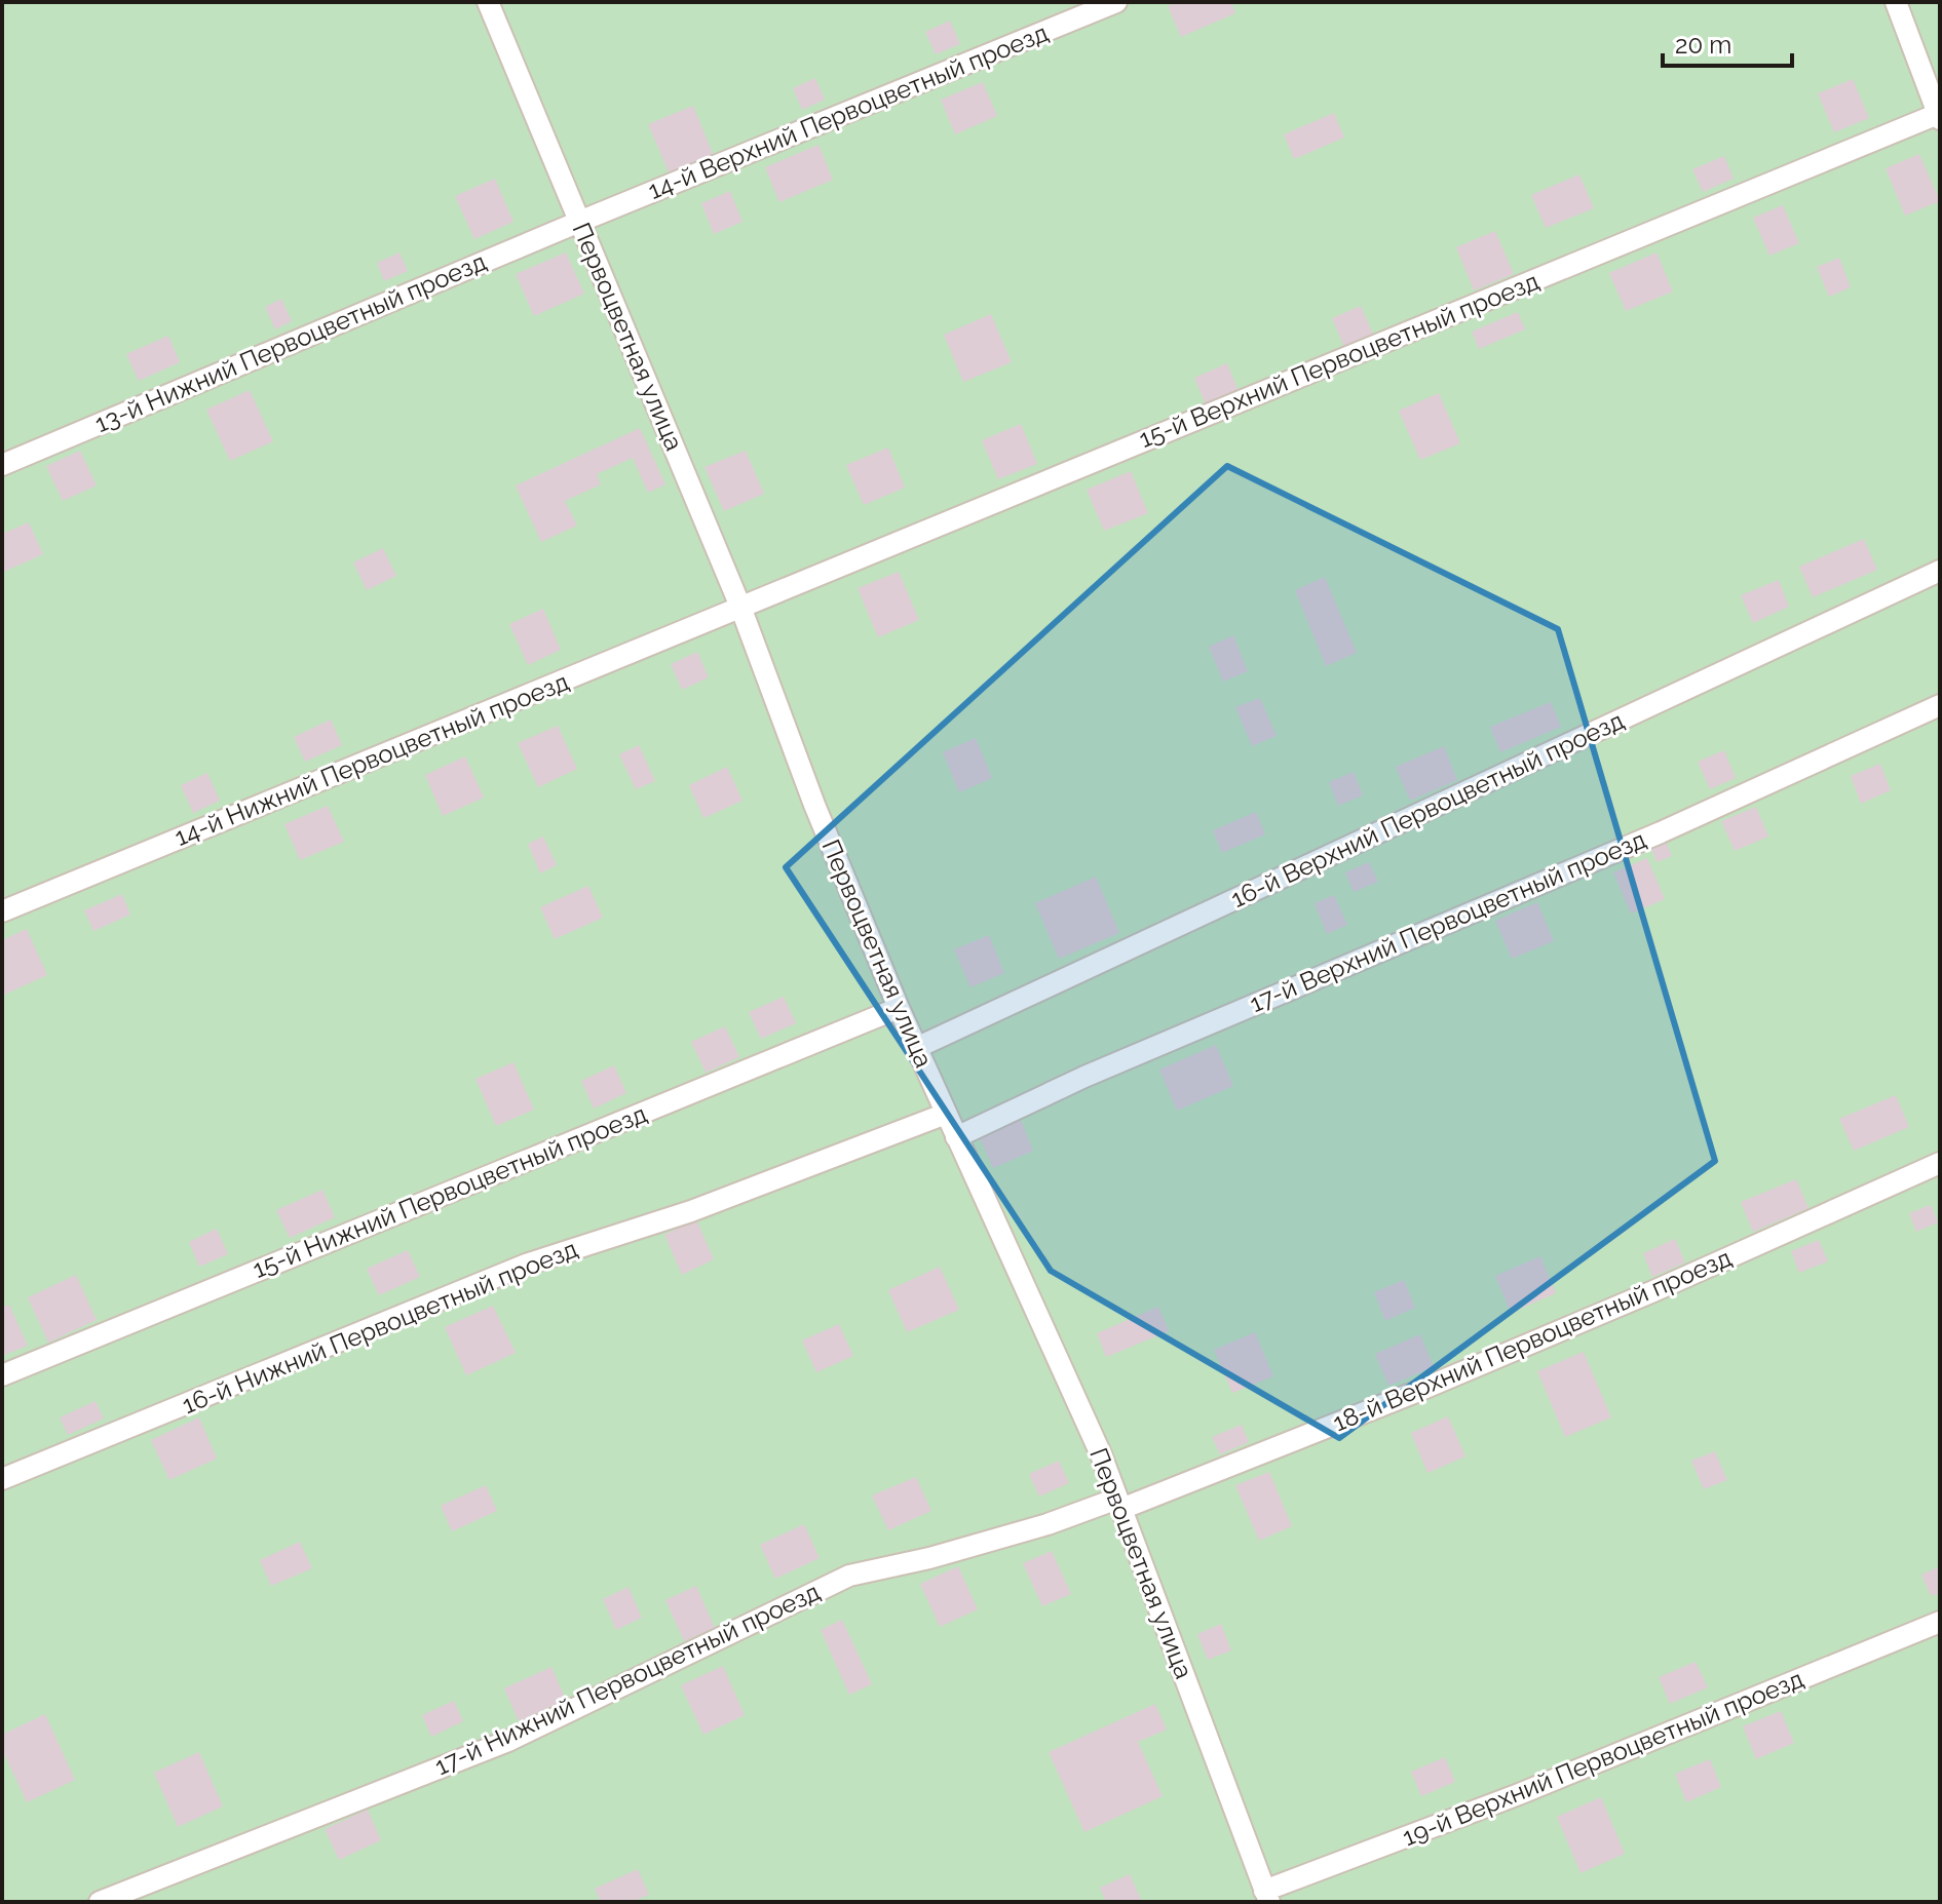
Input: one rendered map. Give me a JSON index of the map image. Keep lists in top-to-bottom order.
{
  "streets": {
    "lane": [
      "14-й Верхний Первоцветный проезд",
      "Первоцветная улица",
      "13-й Нижний Первоцветный проезд",
      "15-й Верхний Первоцветный проезд",
      "14-й Нижний Первоцветный проезд",
      "16-й Верхний Первоцветный проезд",
      "17-й Верхний Первоцветный проезд",
      "15-й Нижний Первоцветный проезд",
      "16-й Нижний Первоцветный проезд",
      "18-й Верхний Первоцветный проезд",
      "17-й Нижний Первоцветный проезд",
      "19-й Верхний Первоцветный проезд"
    ]
  },
  "crossings": [
    ["14-й Верхний Первоцветный проезд", "Первоцветная улица"],
    ["14-й Верхний Первоцветный проезд", "13-й Нижний Первоцветный проезд"],
    ["Первоцветная улица", "13-й Нижний Первоцветный проезд"],
    ["Первоцветная улица", "15-й Верхний Первоцветный проезд"],
    ["Первоцветная улица", "14-й Нижний Первоцветный проезд"],
    ["Первоцветная улица", "16-й Верхний Первоцветный проезд"],
    ["Первоцветная улица", "17-й Верхний Первоцветный проезд"],
    ["Первоцветная улица", "15-й Нижний Первоцветный проезд"],
    ["Первоцветная улица", "16-й Нижний Первоцветный проезд"],
    ["Первоцветная улица", "18-й Верхний Первоцветный проезд"],
    ["Первоцветная улица", "17-й Нижний Первоцветный проезд"],
    ["Первоцветная улица", "19-й Верхний Первоцветный проезд"],
    ["15-й Верхний Первоцветный проезд", "14-й Нижний Первоцветный проезд"],
    ["18-й Верхний Первоцветный проезд", "17-й Нижний Первоцветный проезд"]
  ],
  "scale_bar": "20 m"
}
